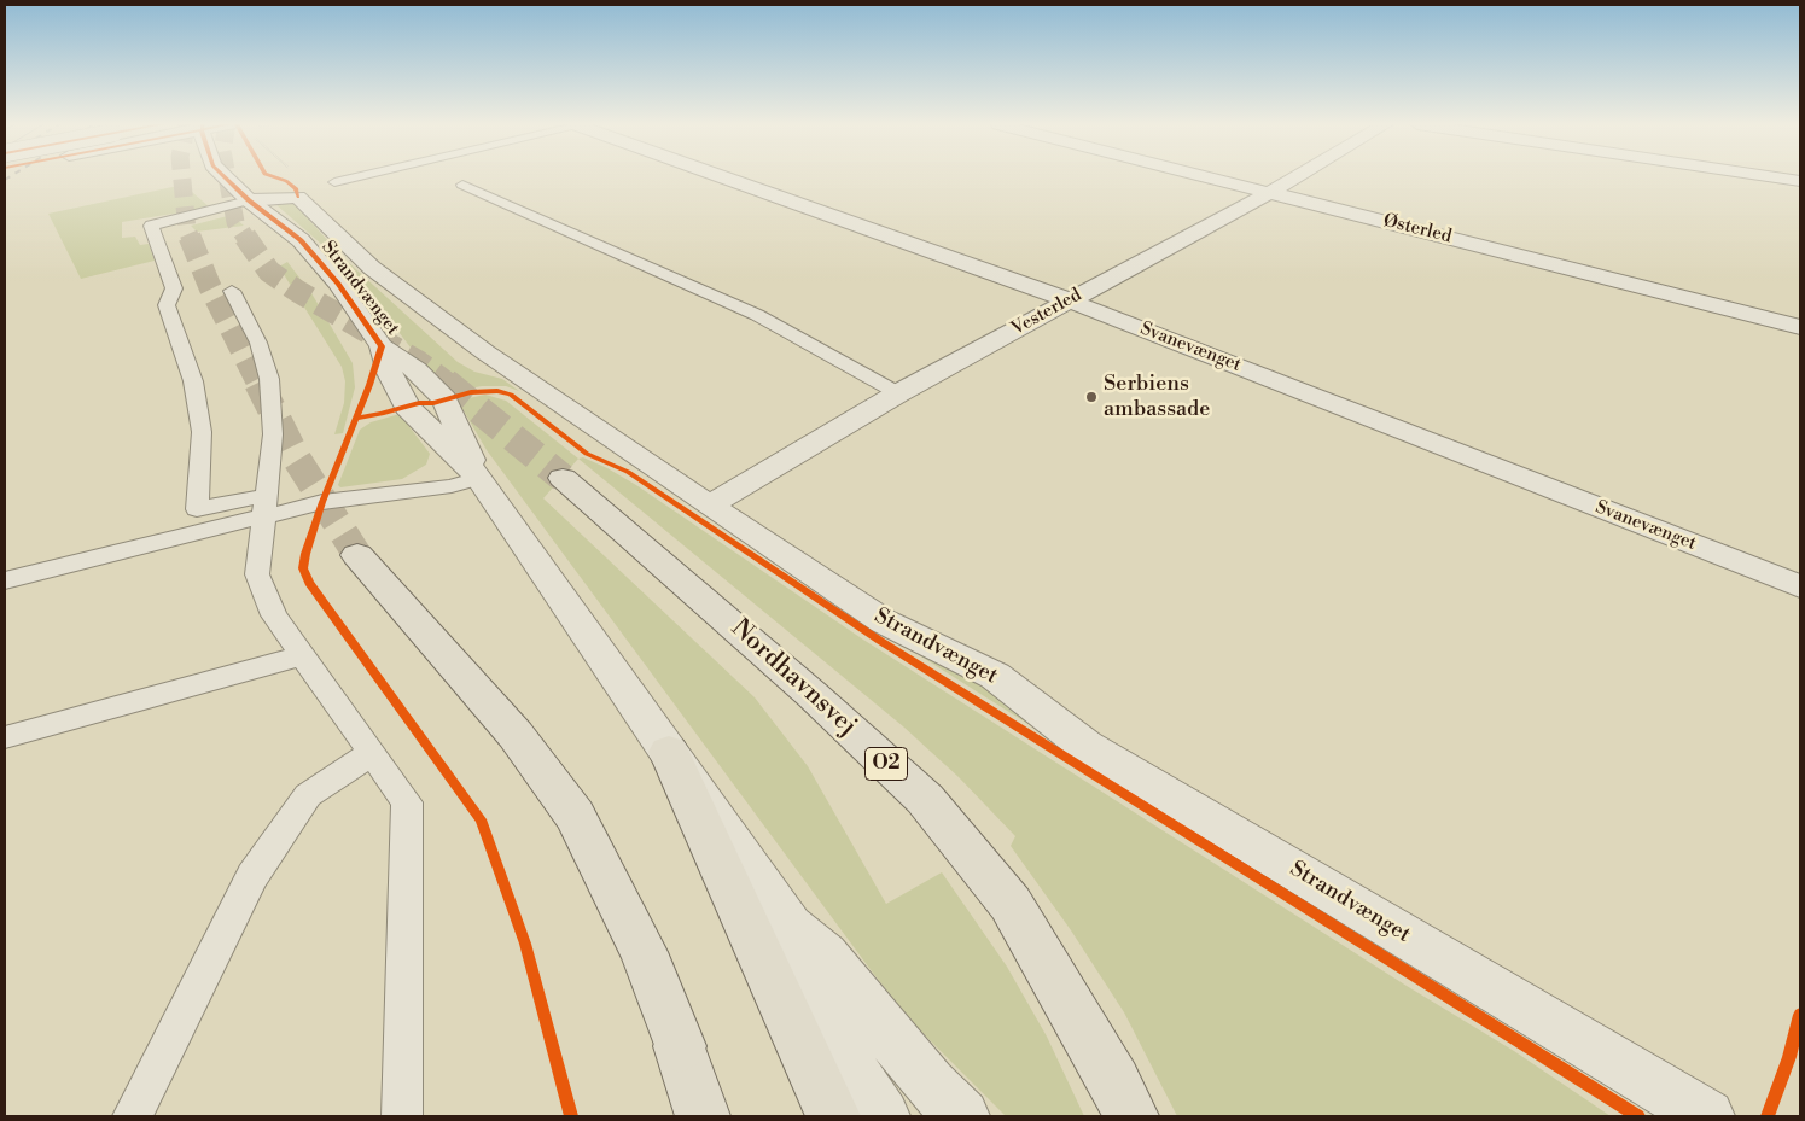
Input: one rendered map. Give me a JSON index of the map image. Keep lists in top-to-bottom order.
{
  "streets": {
    "main road": ["Nordhavnsvej", "O2"],
    "street": [
      "Østerled",
      "Strandvænget",
      "Vesterled",
      "Svanevænget"
    ]
  },
  "crossings": [
    ["Østerled", "Vesterled"],
    ["Strandvænget", "Vesterled"],
    ["Vesterled", "Svanevænget"]
  ],
  "places": ["Serbiens ambassade"]
}
